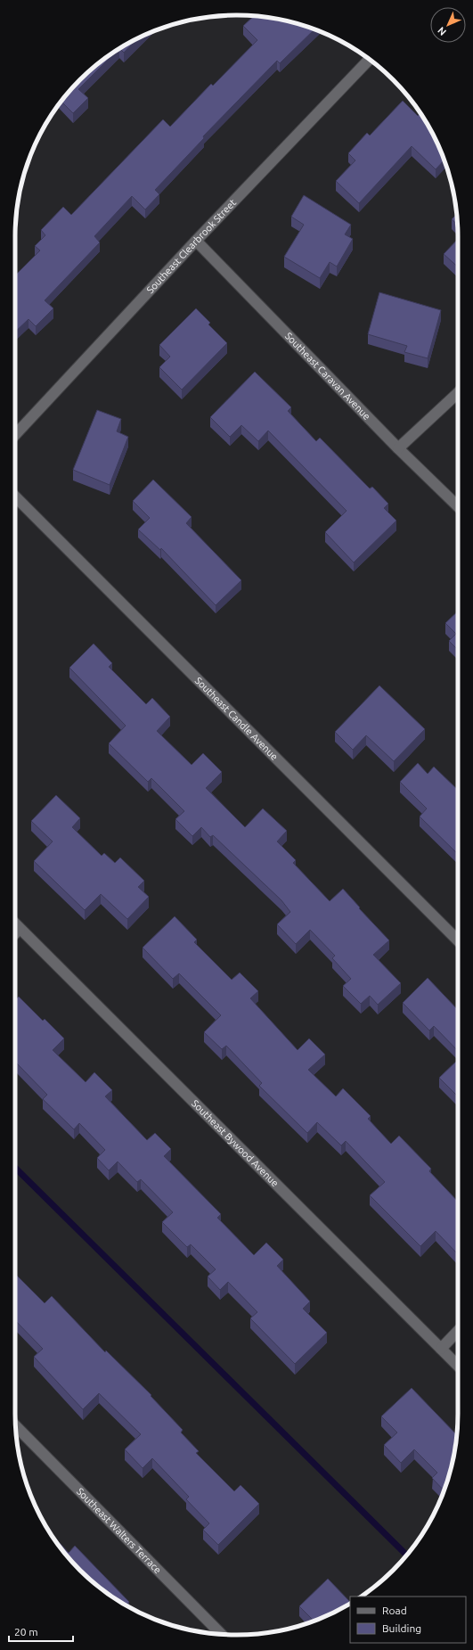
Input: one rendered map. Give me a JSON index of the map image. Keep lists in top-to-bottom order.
{
  "streets": {
    "street": [
      "Southeast Clearbrook Street",
      "Southeast Caravan Avenue",
      "Southeast Candle Avenue",
      "Southeast Bywood Avenue",
      "Southeast Walters Terrace"
    ]
  },
  "crossings": [
    ["Southeast Clearbrook Street", "Southeast Caravan Avenue"]
  ],
  "legend": ["Road", "Building"],
  "scale_bar": "20 m",
  "north": "bottom left"
}
